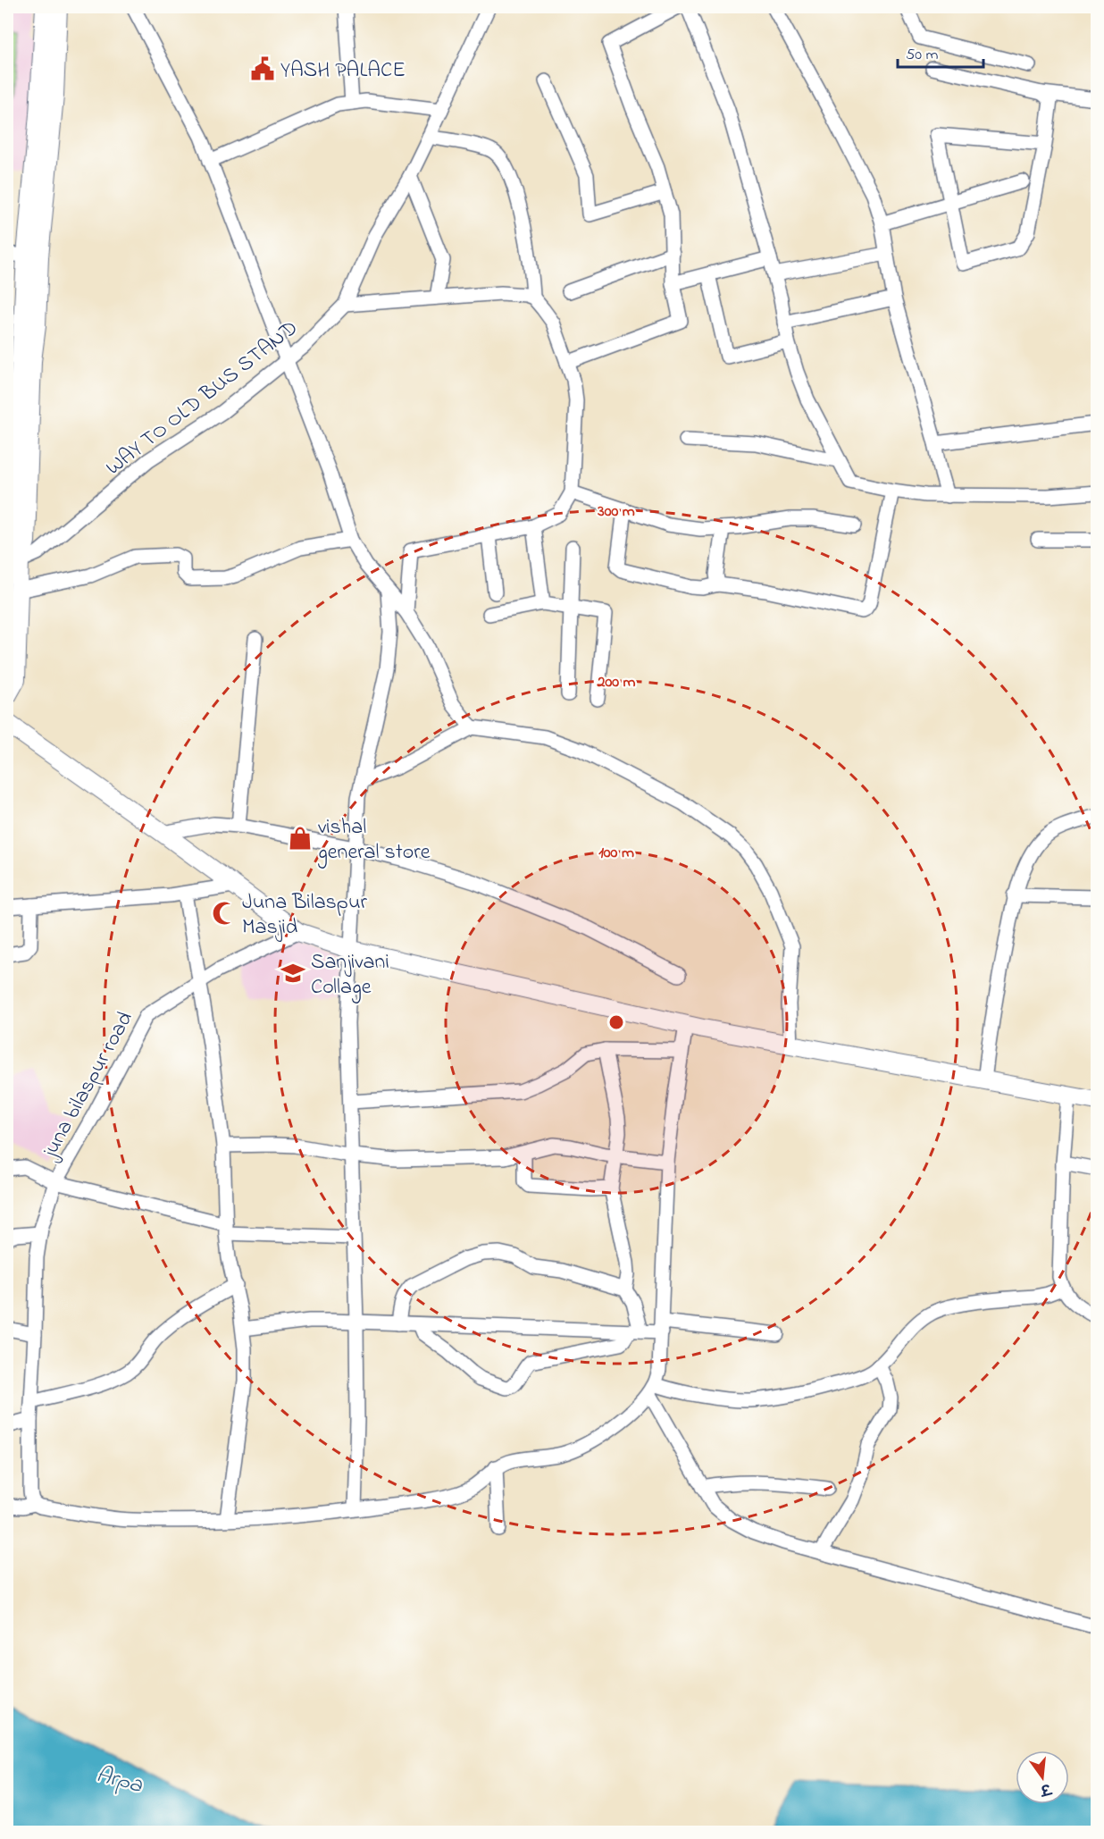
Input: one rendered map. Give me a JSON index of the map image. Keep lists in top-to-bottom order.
{
  "streets": {
    "street": ["WAY TO OLD BUS STAND", "juna bilaspur road"]
  },
  "water": ["Arpa"],
  "places": {
    "public building": ["YASH PALACE"],
    "shop": ["vishal general store"],
    "mosque": ["Juna Bilaspur Masjid"],
    "school or university": ["Sanjivani Collage"]
  },
  "scale_bar": "50 m",
  "north": "bottom",
  "rings": ["300 m", "200 m", "100 m"]
}
